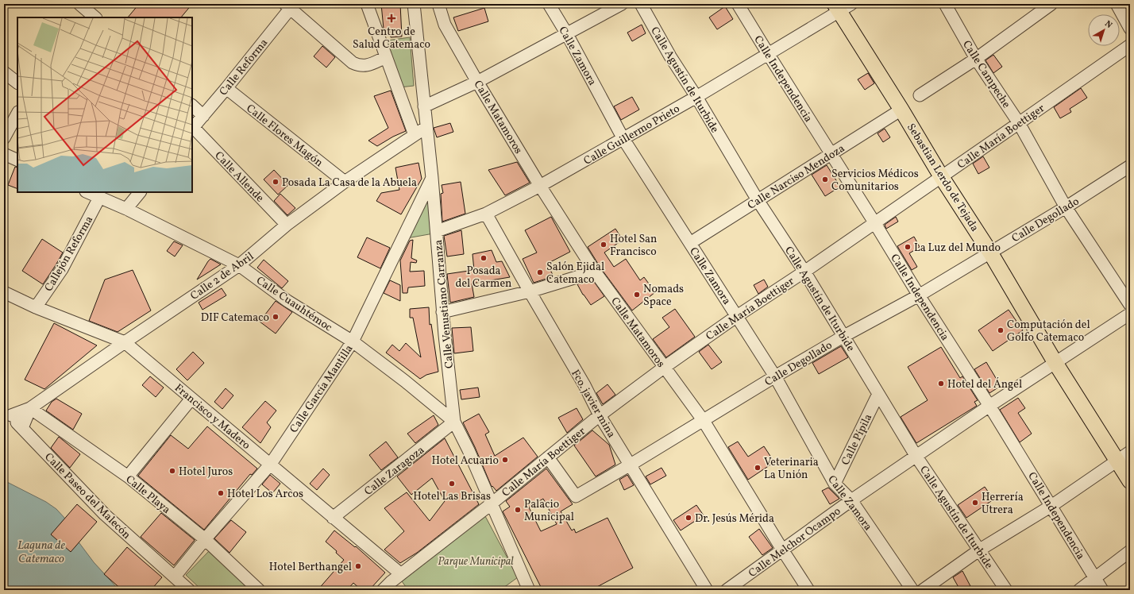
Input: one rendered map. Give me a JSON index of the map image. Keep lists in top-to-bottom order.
{
  "streets": {
    "main road": ["Sebastian Lerdo de Tejada"],
    "street": [
      "Calle Zamora",
      "Calle Reforma",
      "Calle Campeche",
      "Calle Independencia",
      "Calle Agustín de Iturbide",
      "Calle Matamoros",
      "Calle Guillermo Prieto",
      "Calle Flores Magón",
      "Calle María Boettiger",
      "Calle Allende",
      "Calle Narciso Mendoza",
      "Calle Degollado",
      "Callejón Reforma",
      "Calle 2 de Abril",
      "Calle Cuauhtémoc",
      "Calle Venustiano Carranza",
      "Calle García Mantilla",
      "Fco. javier mina",
      "Francisco y Madero",
      "Calle Pípila",
      "Calle Zaragoza",
      "Calle Playa",
      "Calle Paseo del Malecón",
      "Calle Melchor Ocampo"
    ]
  },
  "crossings": [
    ["Calle Zamora", "Calle Guillermo Prieto"],
    ["Calle Zamora", "Calle María Boettiger"],
    ["Calle Zamora", "Calle Narciso Mendoza"],
    ["Calle Zamora", "Calle Degollado"],
    ["Calle Zamora", "Calle Pípila"],
    ["Calle Zamora", "Calle Melchor Ocampo"],
    ["Calle Reforma", "Calle Flores Magón"],
    ["Calle Reforma", "Calle Allende"],
    ["Calle Campeche", "Calle María Boettiger"],
    ["Calle Campeche", "Calle Degollado"],
    ["Calle Independencia", "Calle Guillermo Prieto"],
    ["Calle Independencia", "Calle María Boettiger"],
    ["Calle Independencia", "Calle Narciso Mendoza"],
    ["Calle Independencia", "Calle Degollado"],
    ["Calle Independencia", "Calle Melchor Ocampo"],
    ["Calle Agustín de Iturbide", "Calle Guillermo Prieto"],
    ["Calle Agustín de Iturbide", "Calle María Boettiger"],
    ["Calle Agustín de Iturbide", "Calle Narciso Mendoza"],
    ["Calle Agustín de Iturbide", "Calle Degollado"],
    ["Calle Agustín de Iturbide", "Calle Pípila"],
    ["Calle Agustín de Iturbide", "Calle Melchor Ocampo"],
    ["Calle Matamoros", "Calle Guillermo Prieto"],
    ["Calle Matamoros", "Calle María Boettiger"],
    ["Calle Matamoros", "Calle Degollado"],
    ["Calle Matamoros", "Calle Melchor Ocampo"],
    ["Calle Guillermo Prieto", "Sebastian Lerdo de Tejada"],
    ["Calle Guillermo Prieto", "Calle Venustiano Carranza"],
    ["Calle Guillermo Prieto", "Fco. javier mina"],
    ["Calle Flores Magón", "Calle 2 de Abril"],
    ["Calle María Boettiger", "Sebastian Lerdo de Tejada"],
    ["Calle María Boettiger", "Calle Degollado"],
    ["Calle María Boettiger", "Calle Venustiano Carranza"],
    ["Calle María Boettiger", "Fco. javier mina"],
    ["Calle María Boettiger", "Francisco y Madero"],
    ["Calle Allende", "Calle 2 de Abril"],
    ["Calle Narciso Mendoza", "Sebastian Lerdo de Tejada"],
    ["Sebastian Lerdo de Tejada", "Calle Degollado"],
    ["Sebastian Lerdo de Tejada", "Calle Melchor Ocampo"],
    ["Calle Degollado", "Fco. javier mina"],
    ["Callejón Reforma", "Calle Cuauhtémoc"],
    ["Callejón Reforma", "Francisco y Madero"],
    ["Calle 2 de Abril", "Calle Cuauhtémoc"],
    ["Calle 2 de Abril", "Calle Venustiano Carranza"],
    ["Calle 2 de Abril", "Francisco y Madero"],
    ["Calle 2 de Abril", "Calle Playa"],
    ["Calle 2 de Abril", "Calle Paseo del Malecón"],
    ["Calle Cuauhtémoc", "Calle Venustiano Carranza"],
    ["Calle Cuauhtémoc", "Calle García Mantilla"],
    ["Calle Cuauhtémoc", "Calle Zaragoza"],
    ["Calle Venustiano Carranza", "Calle García Mantilla"],
    ["Calle Venustiano Carranza", "Calle Zaragoza"],
    ["Calle García Mantilla", "Francisco y Madero"],
    ["Calle García Mantilla", "Calle Playa"],
    ["Calle García Mantilla", "Calle Paseo del Malecón"],
    ["Francisco y Madero", "Calle Zaragoza"]
  ],
  "water": ["Laguna de Catemaco"],
  "parks": ["Parque Municipal"],
  "places": {
    "health": ["Centro de Salud Catemaco"],
    "other": [
      "Servicios Médicos Comunitarios",
      "Posada La Casa de la Abuela",
      "Hotel San Francisco",
      "La Luz del Mundo",
      "Posada del Carmen",
      "Salón Ejidal Catemaco",
      "Nomads Space",
      "DIF Catemaco",
      "Computación del Golfo Catemaco",
      "Hotel del Ángel",
      "Hotel Acuario",
      "Veterinaria La Unión",
      "Hotel Juros",
      "Hotel Las Brisas",
      "Hotel Los Arcos",
      "Herrería Utrera",
      "Palacio Municipal",
      "Dr. Jesús Mérida",
      "Hotel Berthangel"
    ]
  },
  "north": "top right"
}
